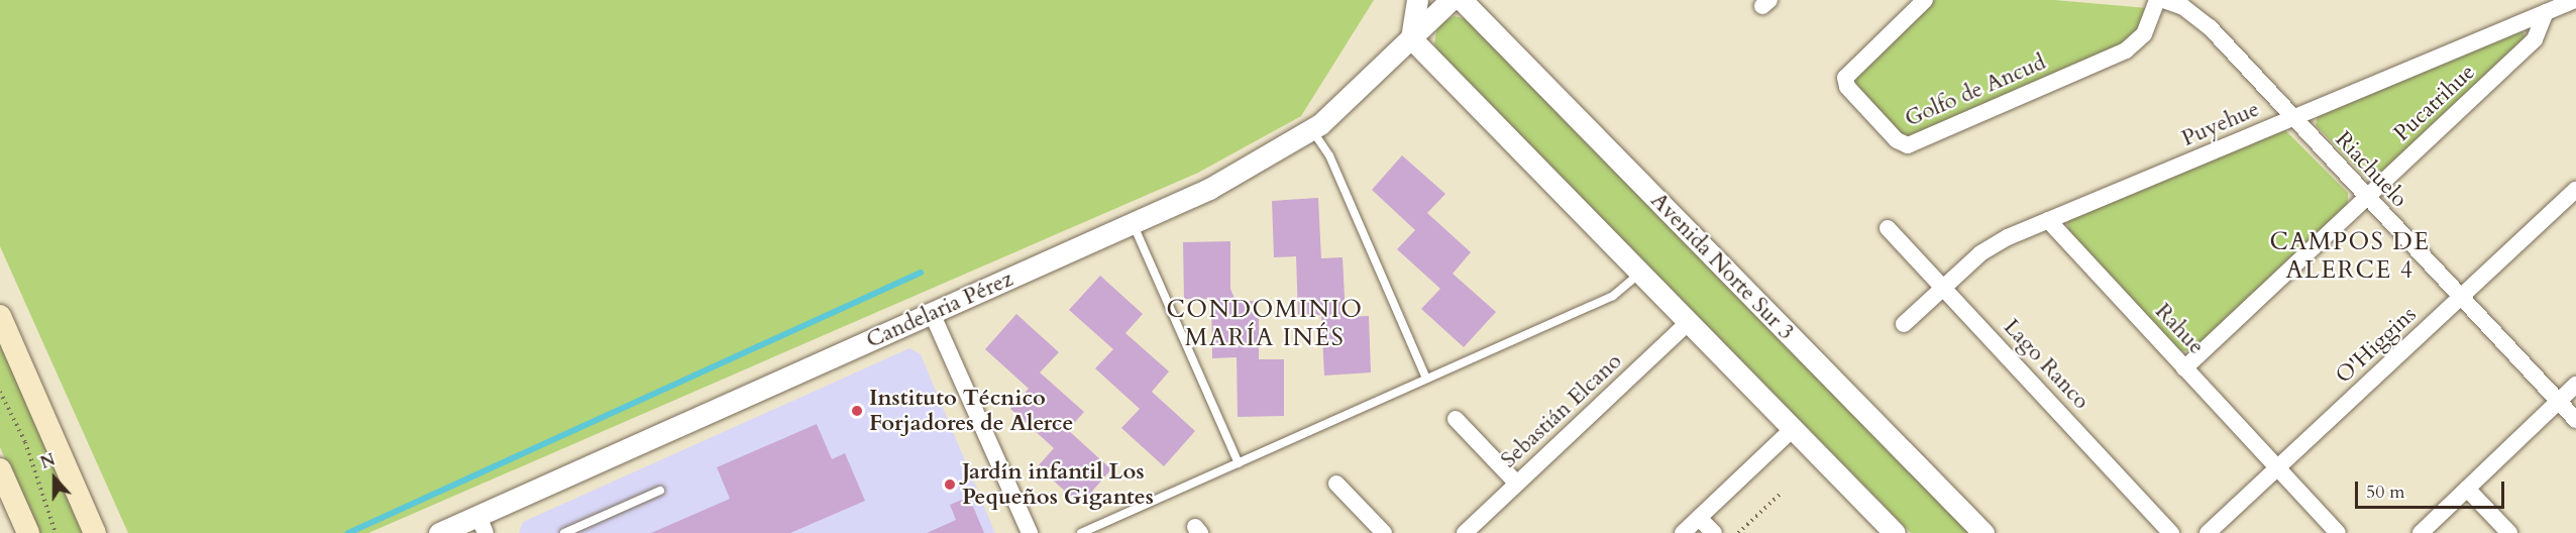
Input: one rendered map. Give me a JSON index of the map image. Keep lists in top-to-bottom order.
{
  "streets": {
    "street": [
      "Golfo de Ancud",
      "Pucatrihue",
      "Puyehue",
      "Riachuelo",
      "Avenida Norte Sur 3",
      "Candelaria Pérez",
      "Rahue",
      "O'Higgins",
      "Lago Ranco",
      "Sebastián Elcano"
    ]
  },
  "crossings": [
    ["Pucatrihue", "Puyehue"],
    ["Pucatrihue", "Riachuelo"],
    ["Pucatrihue", "Rahue"],
    ["Puyehue", "Riachuelo"],
    ["Puyehue", "Rahue"],
    ["Puyehue", "Lago Ranco"],
    ["Riachuelo", "O'Higgins"],
    ["Rahue", "O'Higgins"]
  ],
  "districts": ["CAMPOS DE ALERCE 4", "CONDOMINIO MARÍA INÉS"],
  "places": ["Instituto Técnico Forjadores de Alerce", "Jardín infantil Los Pequeños Gigantes"],
  "scale_bar": "50 m",
  "north": "top"
}
